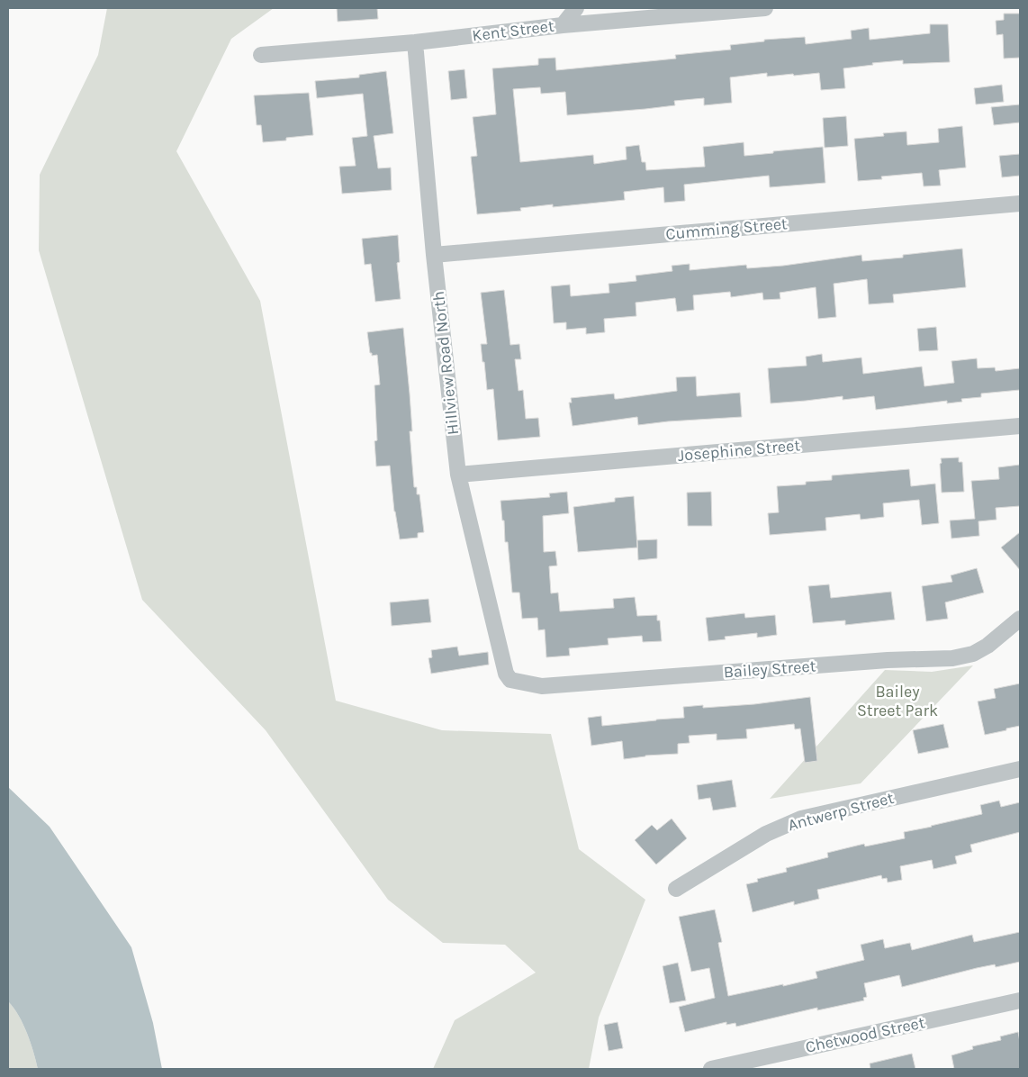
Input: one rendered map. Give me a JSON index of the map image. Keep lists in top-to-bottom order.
{
  "streets": {
    "street": [
      "Kent Street",
      "Cumming Street",
      "Hillview Road North",
      "Josephine Street",
      "Bailey Street",
      "Antwerp Street",
      "Chetwood Street"
    ]
  },
  "crossings": [
    ["Kent Street", "Hillview Road North"],
    ["Cumming Street", "Hillview Road North"],
    ["Hillview Road North", "Josephine Street"],
    ["Hillview Road North", "Bailey Street"]
  ],
  "parks": ["Bailey Street Park"]
}
